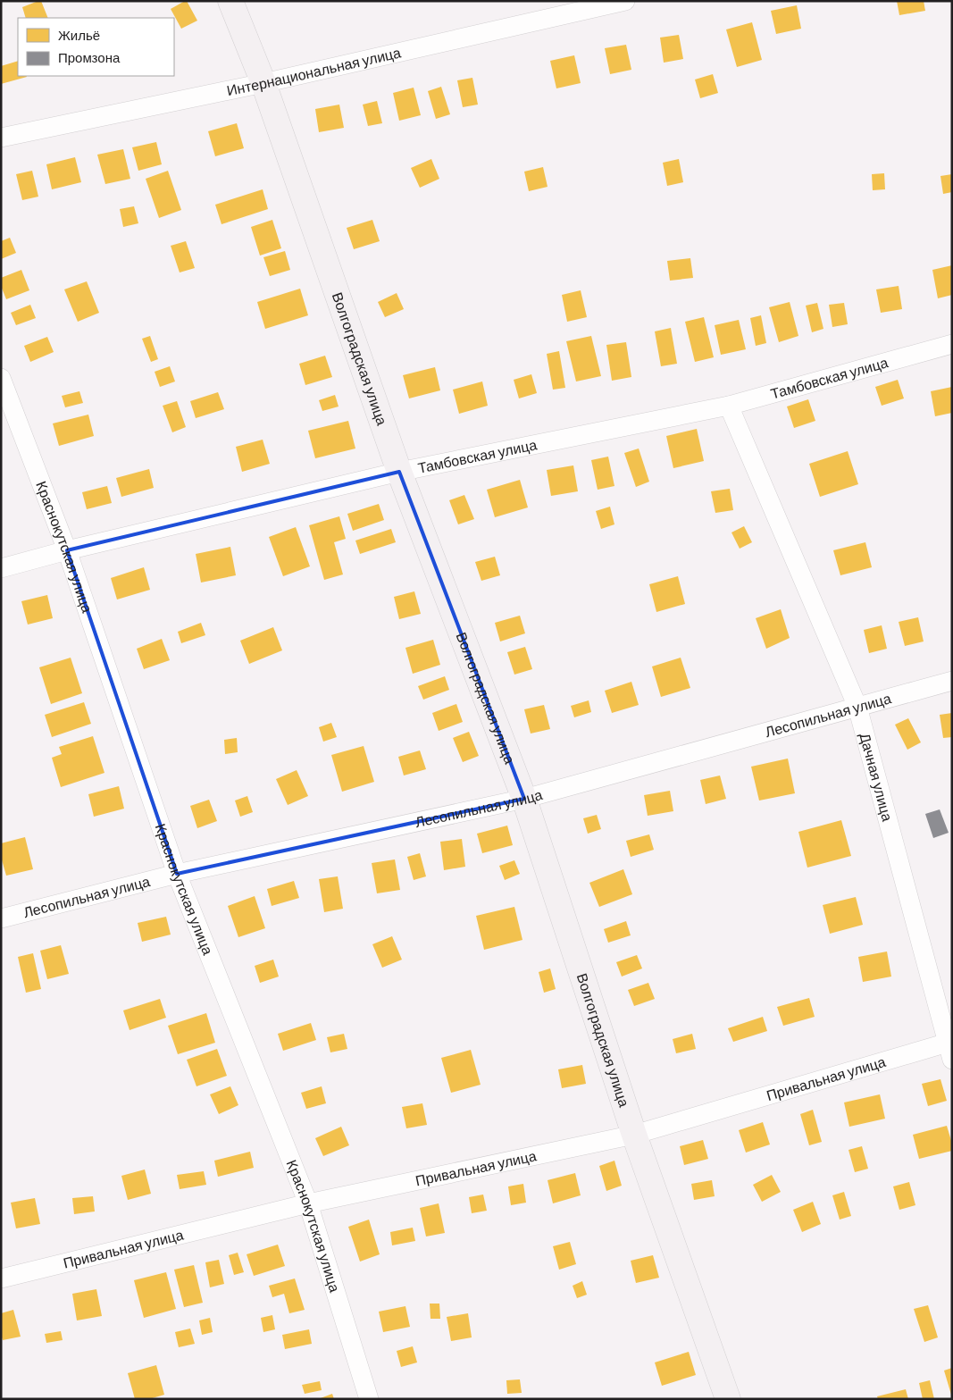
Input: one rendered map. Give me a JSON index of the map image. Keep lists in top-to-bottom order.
{
  "streets": {
    "street": [
      "Интернациональная улица",
      "Волгоградская улица",
      "Тамбовская улица",
      "Краснокутская улица",
      "Лесопильная улица",
      "Дачная улица",
      "Привальная улица"
    ]
  },
  "crossings": [
    ["Интернациональная улица", "Волгоградская улица"],
    ["Волгоградская улица", "Тамбовская улица"],
    ["Волгоградская улица", "Лесопильная улица"],
    ["Волгоградская улица", "Привальная улица"],
    ["Тамбовская улица", "Краснокутская улица"],
    ["Тамбовская улица", "Дачная улица"],
    ["Краснокутская улица", "Лесопильная улица"],
    ["Краснокутская улица", "Привальная улица"],
    ["Лесопильная улица", "Дачная улица"],
    ["Дачная улица", "Привальная улица"]
  ],
  "legend": ["Жильё", "Промзона"]
}
